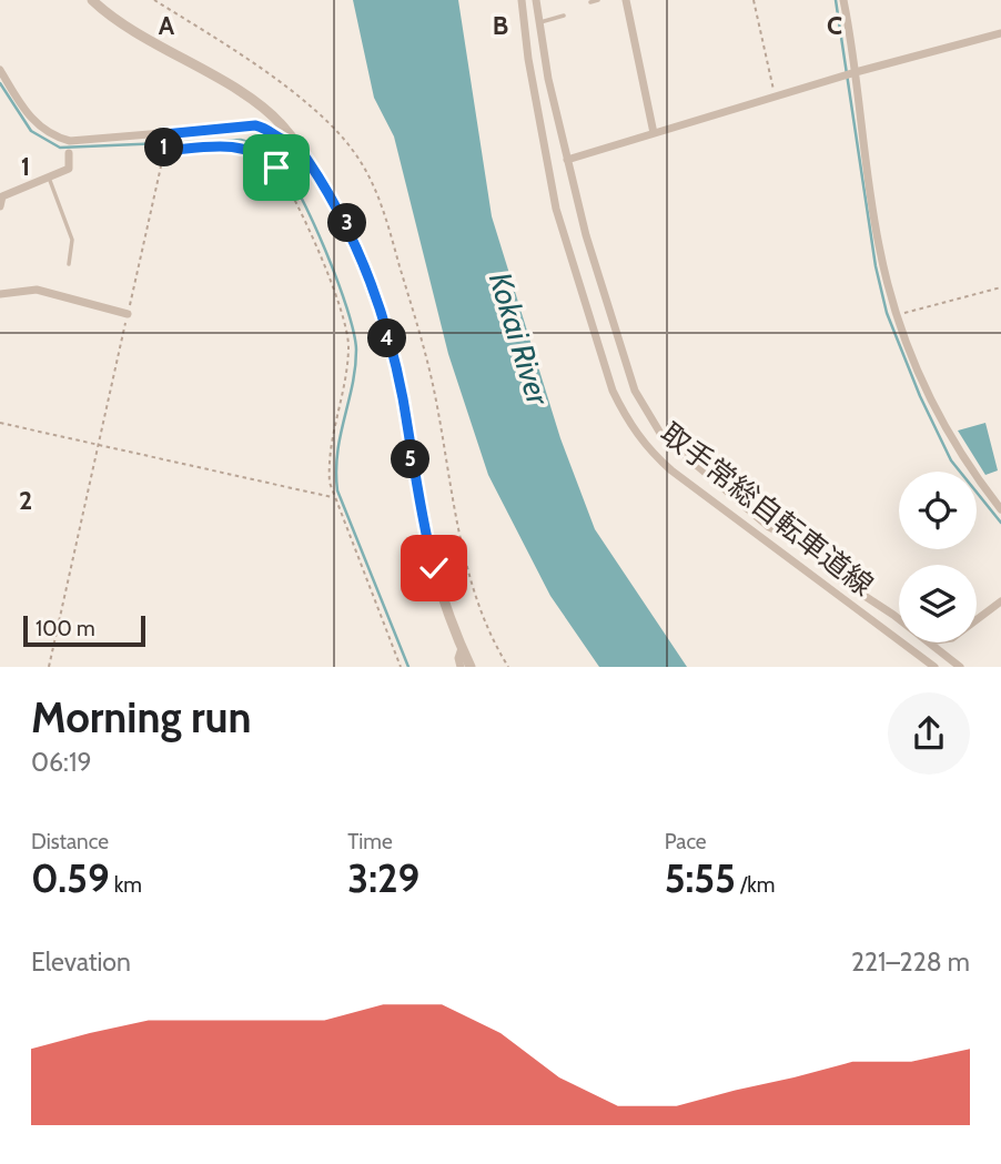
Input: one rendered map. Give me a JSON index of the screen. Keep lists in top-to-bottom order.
{
  "streets": {
    "street": ["取手常総自転車道線"]
  },
  "water": ["Kokai River"],
  "scale_bar": "100 m",
  "page": {
    "pins": [
      "1",
      "3",
      "4",
      "5"
    ],
    "scale": "100 m",
    "heading": ["Morning run", "06:19"],
    "stats": [
      ["Distance", "0.59 km"],
      ["Time", "3:29"],
      ["Pace", "5:55 /km"]
    ],
    "chart": ["Elevation", "221–228 m"]
  },
  "grid": {
    "columns": ["A", "B", "C"],
    "rows": ["1", "2"]
  }
}
